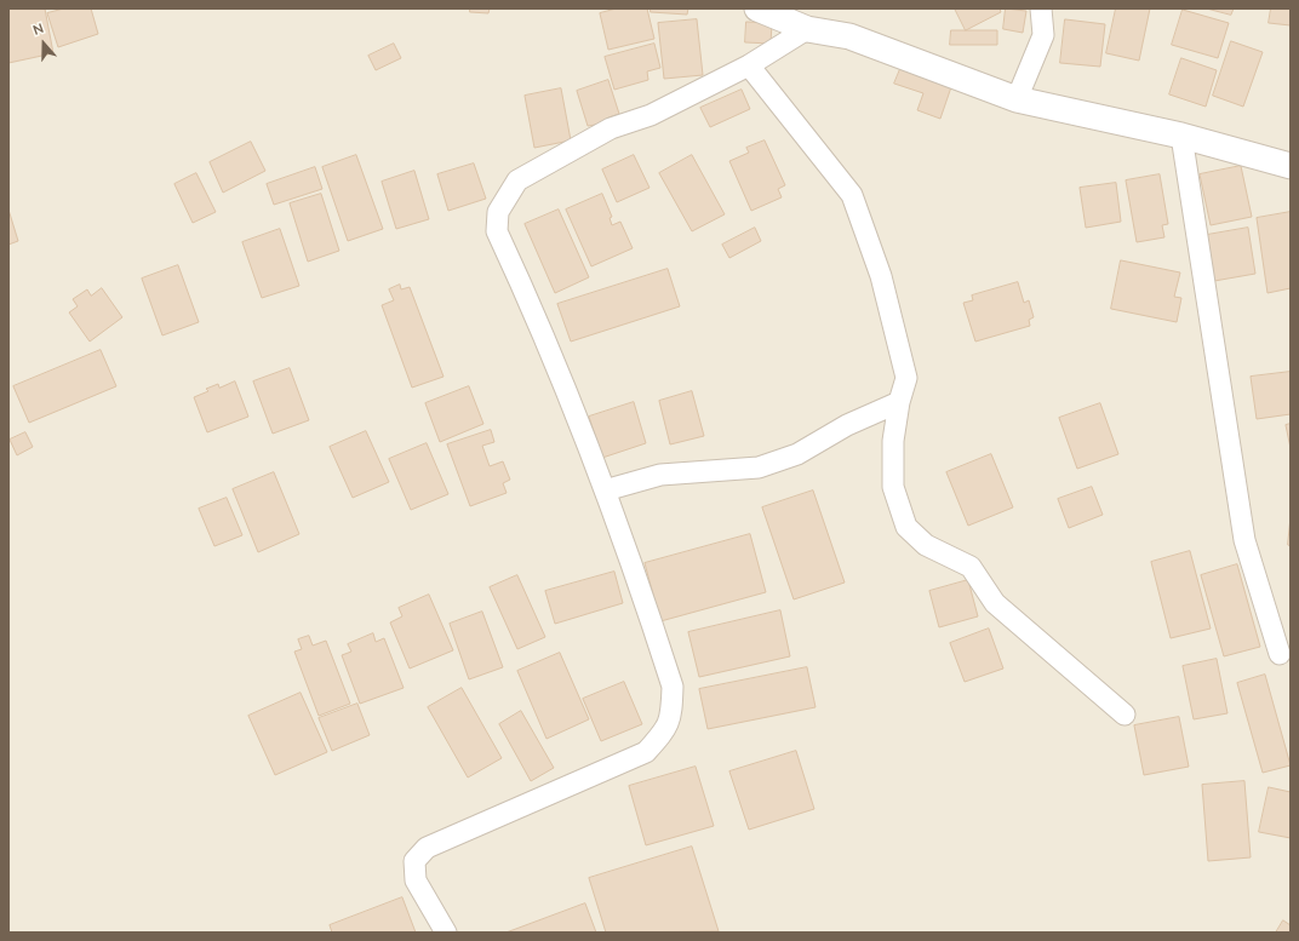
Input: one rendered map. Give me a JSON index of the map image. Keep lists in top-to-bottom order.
{
  "north": "top"
}
